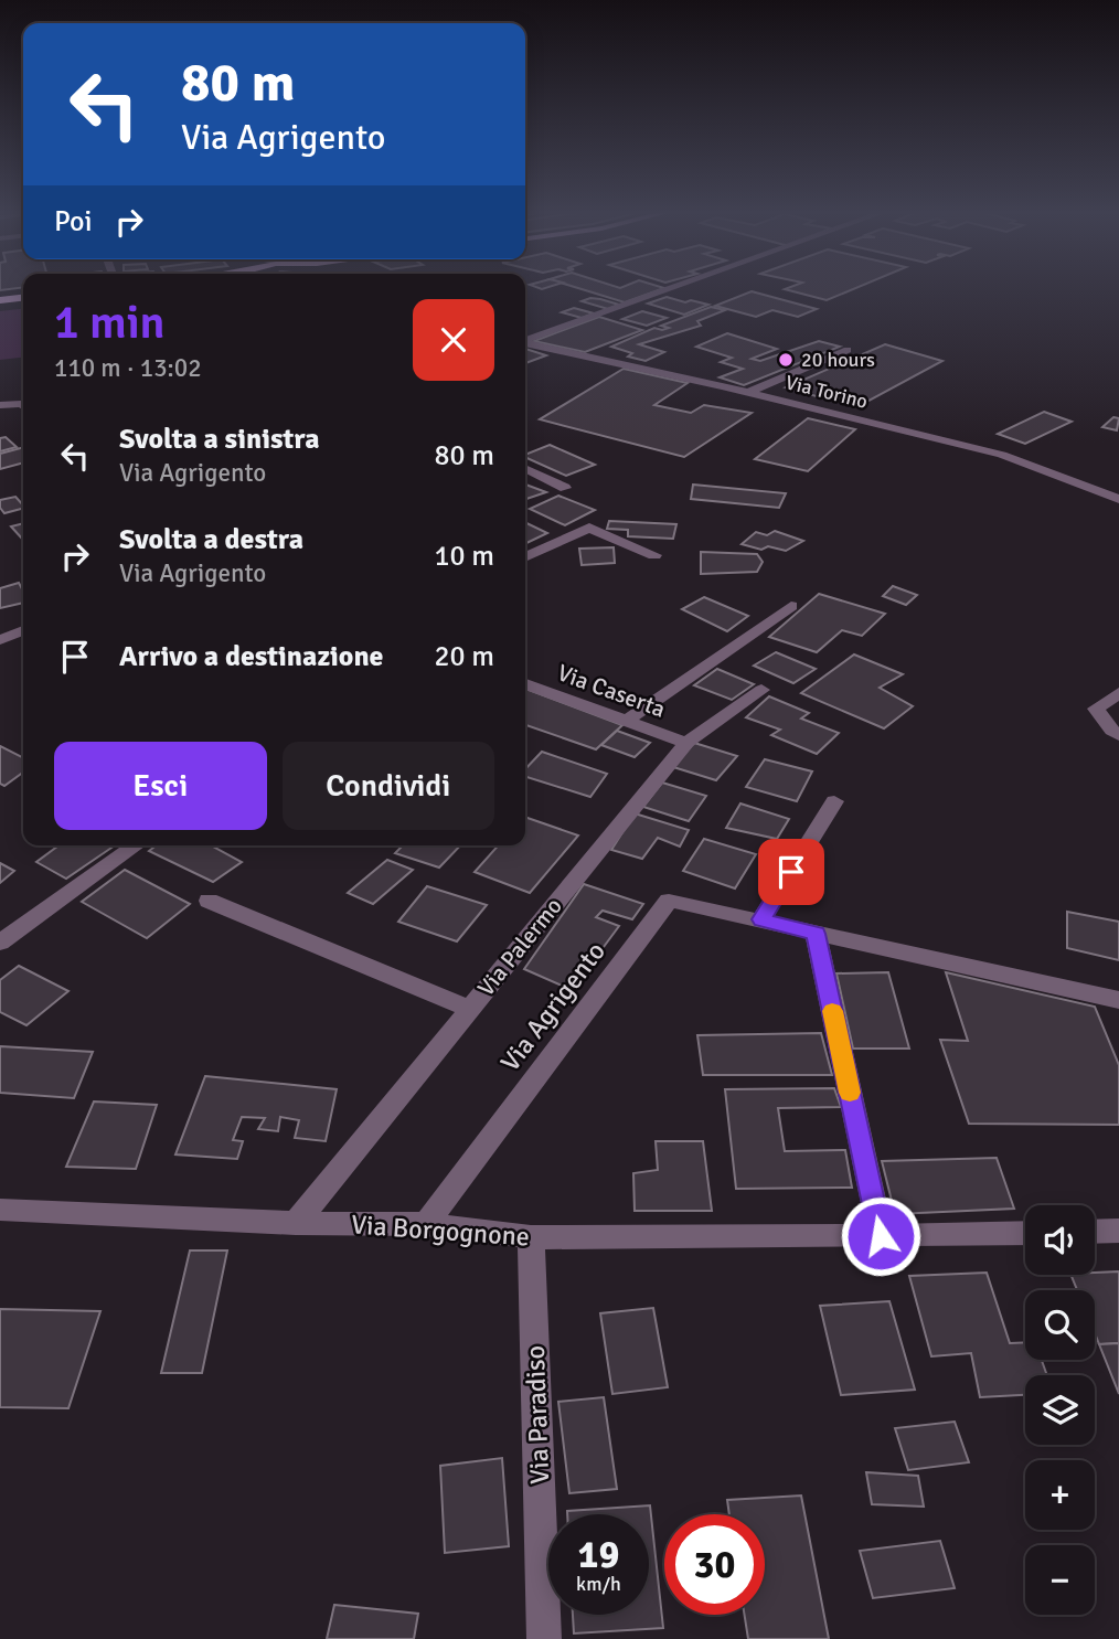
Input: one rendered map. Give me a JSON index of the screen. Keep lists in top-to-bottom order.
{
  "streets": {
    "street": [
      "Via Torino",
      "Via Caserta",
      "Via Palermo",
      "Via Agrigento",
      "Via Borgognone",
      "Via Paradiso"
    ]
  },
  "crossings": [
    ["Via Caserta", "Via Palermo"],
    ["Via Palermo", "Via Borgognone"],
    ["Via Agrigento", "Via Borgognone"],
    ["Via Borgognone", "Via Paradiso"]
  ],
  "places": ["20 hours"],
  "page": {
    "turn": ["80 m", "Via Agrigento"],
    "then": "Poi",
    "heading": ["1 min", "110 m · 13:02"],
    "list": [
      {
        "name": "Svolta a sinistra",
        "note": "Via Agrigento",
        "value": "80 m"
      },
      {
        "name": "Svolta a destra",
        "note": "Via Agrigento",
        "value": "10 m"
      },
      {
        "name": "Arrivo a destinazione",
        "value": "20 m"
      }
    ],
    "buttons": ["Esci", "Condividi"],
    "map_buttons": ["+", "−"],
    "speed": "19 km/h",
    "limit": "30"
  }
}
